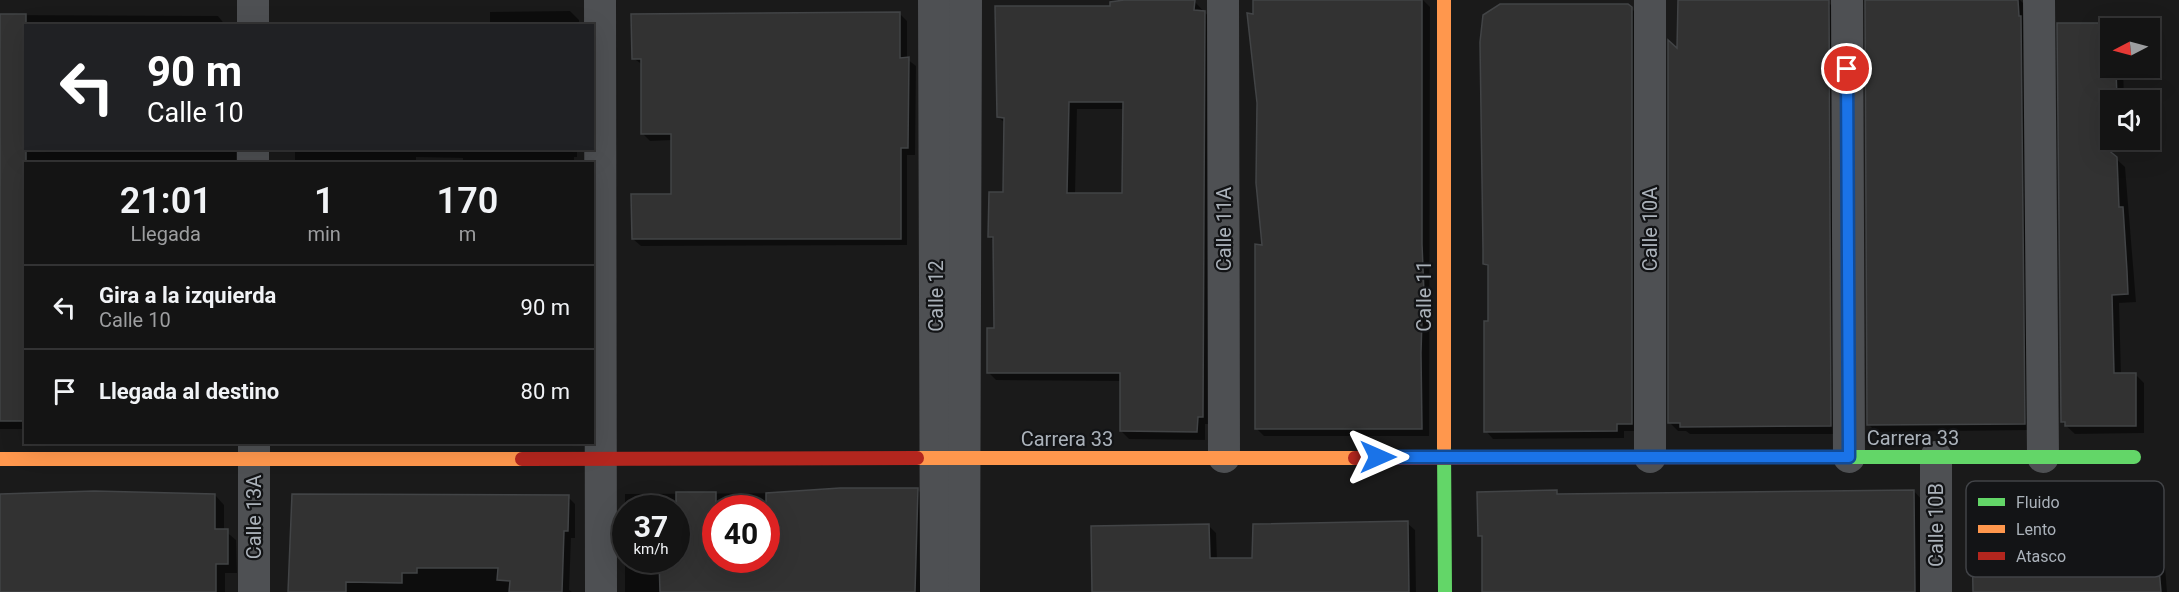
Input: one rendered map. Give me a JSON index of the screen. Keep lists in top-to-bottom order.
{
  "streets": {
    "street": [
      "Calle 11A",
      "Calle 10A",
      "Calle 12",
      "Calle 11",
      "Carrera 33",
      "Calle 13A",
      "Calle 10B"
    ]
  },
  "crossings": [
    ["Calle 11A", "Carrera 33"],
    ["Calle 10A", "Carrera 33"],
    ["Calle 12", "Carrera 33"],
    ["Calle 11", "Carrera 33"],
    ["Carrera 33", "Calle 13A"],
    ["Carrera 33", "Calle 10B"]
  ],
  "legend": ["Fluido", "Lento", "Atasco"],
  "north": "left",
  "page": {
    "turn": ["90 m", "Calle 10"],
    "eta": [
      "21:01",
      "Llegada",
      "1",
      "min",
      "170",
      "m"
    ],
    "list": [
      {
        "name": "Gira a la izquierda",
        "note": "Calle 10",
        "value": "90 m"
      },
      {
        "name": "Llegada al destino",
        "value": "80 m"
      }
    ],
    "speed": "37 km/h",
    "limit": "40"
  }
}
